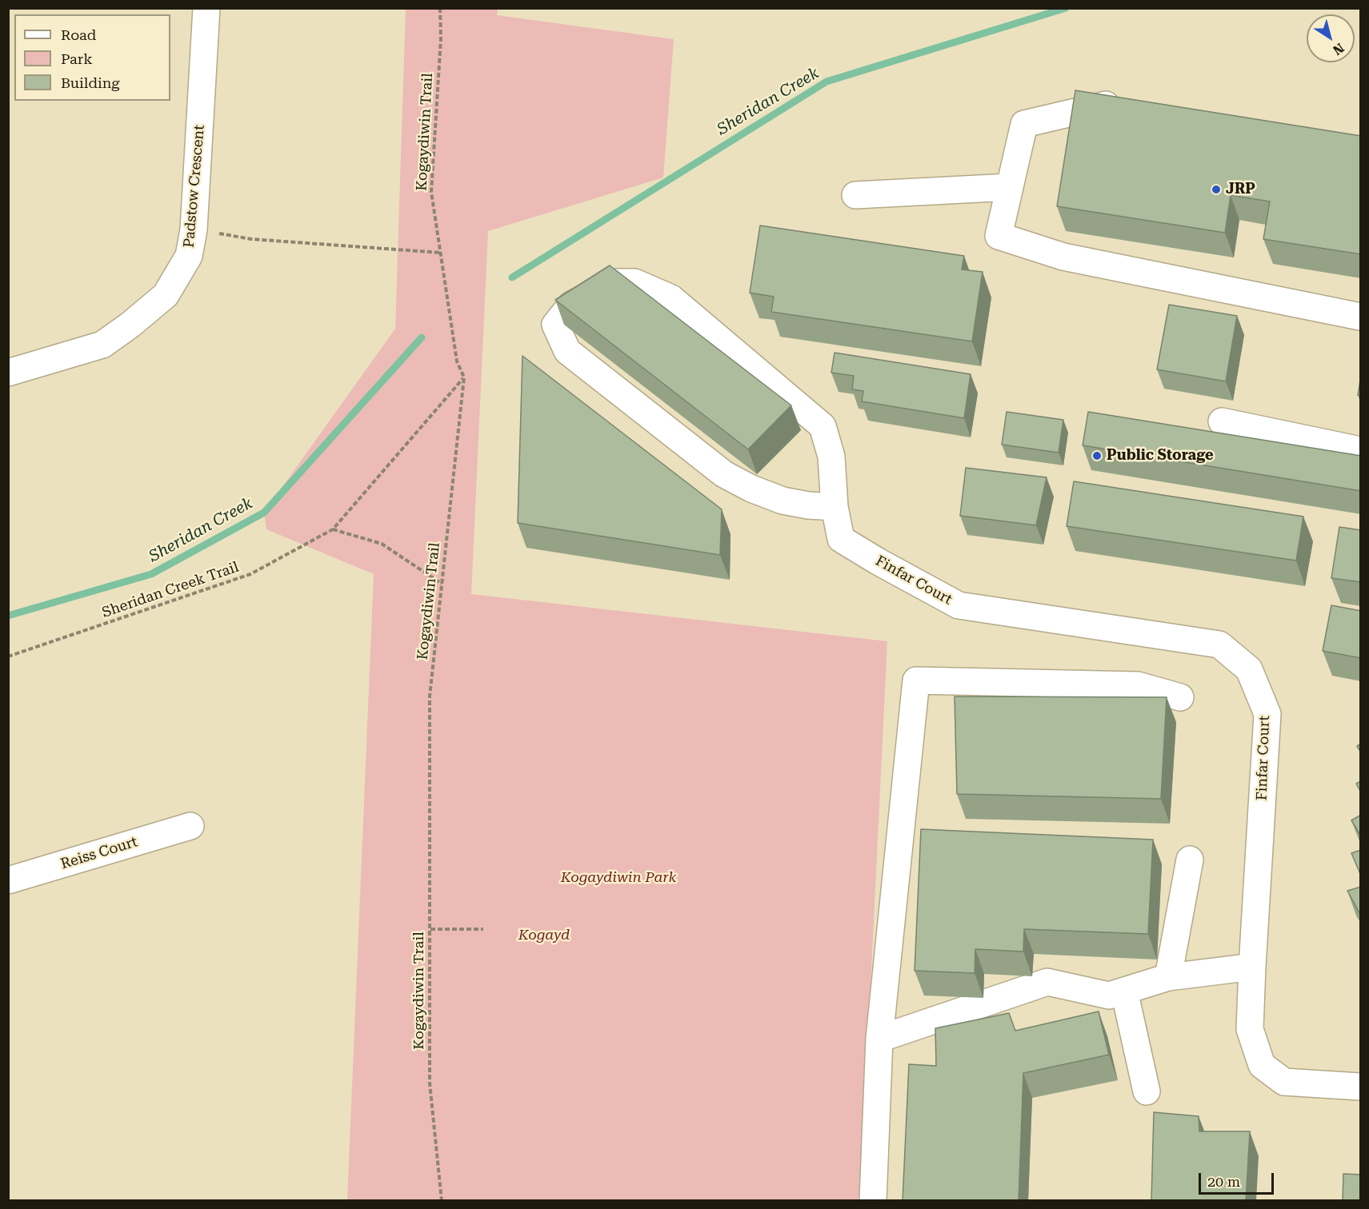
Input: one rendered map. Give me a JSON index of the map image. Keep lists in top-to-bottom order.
{
  "streets": {
    "street": ["Padstow Crescent", "Finfar Court", "Reiss Court"],
    "path": ["Kogaydiwin Trail", "Sheridan Creek Trail"]
  },
  "crossings": [
    ["Kogaydiwin Trail", "Sheridan Creek Trail"]
  ],
  "water": ["Sheridan Creek"],
  "parks": ["Kogaydiwin Park", "Kogayd"],
  "places": ["JRP", "Public Storage"],
  "legend": ["Road", "Park", "Building"],
  "scale_bar": "20 m",
  "north": "bottom right"
}
